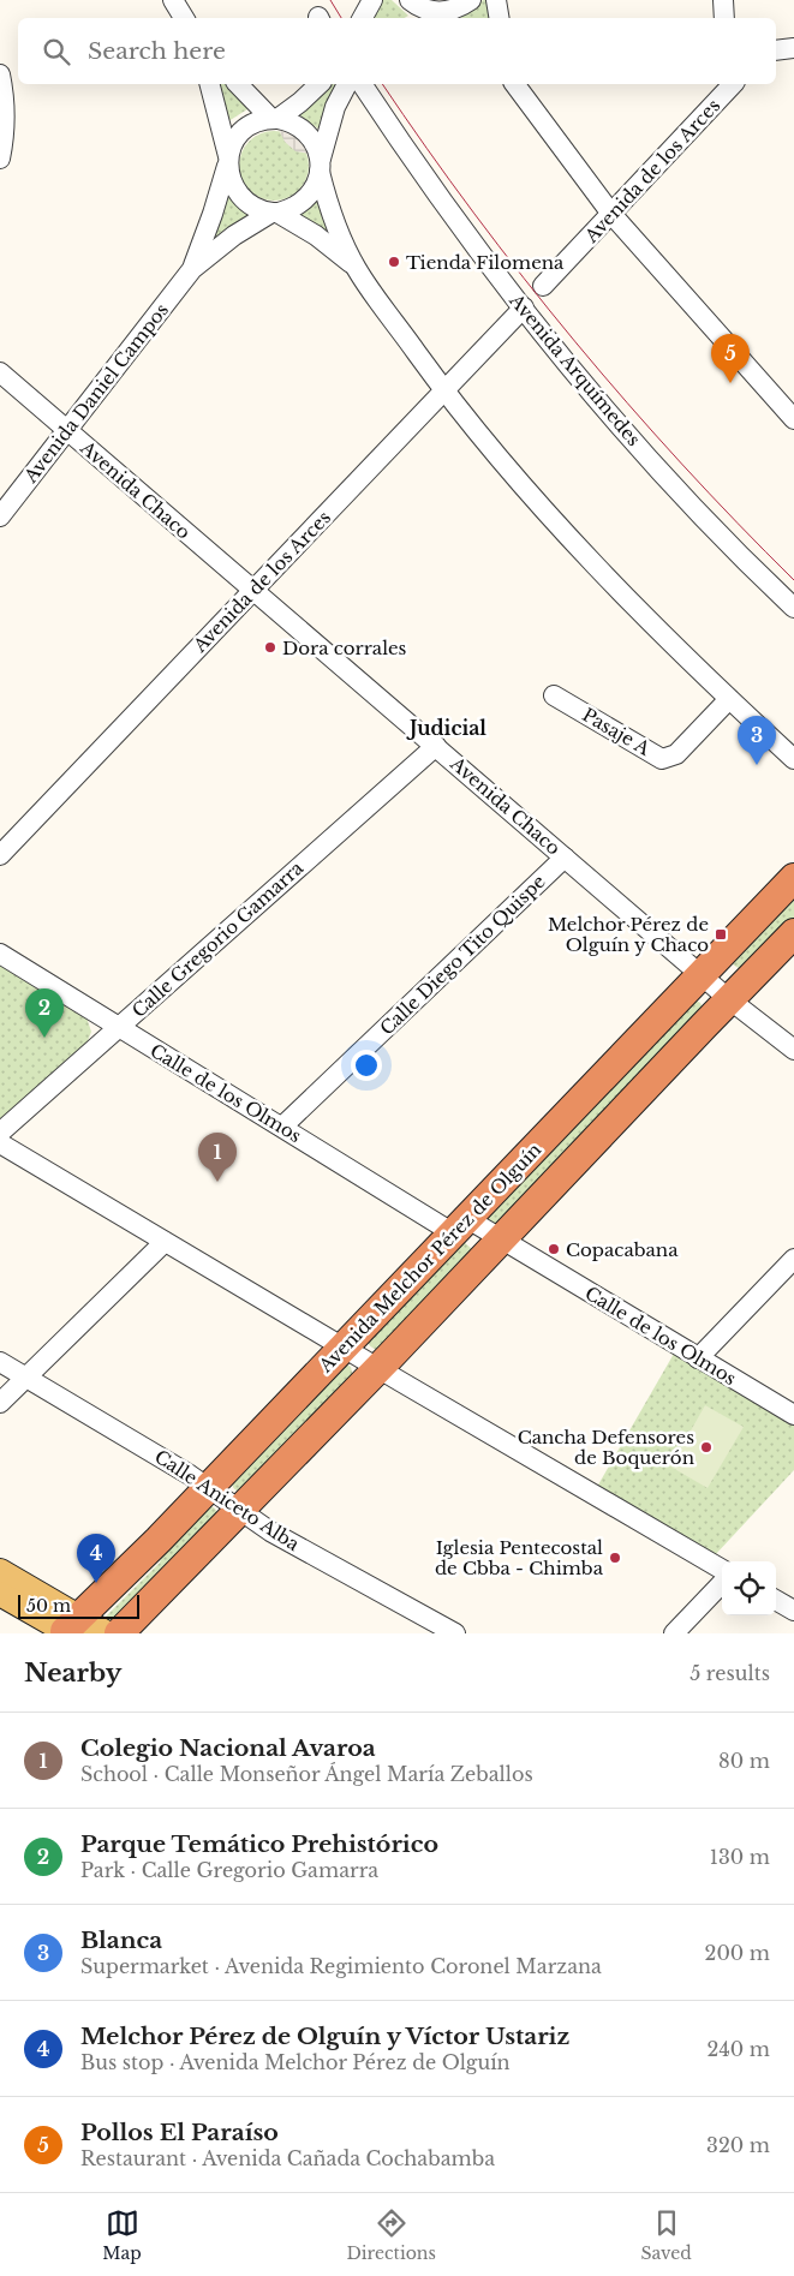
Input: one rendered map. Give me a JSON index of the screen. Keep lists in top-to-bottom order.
{
  "streets": {
    "highway": ["Avenida Melchor Pérez de Olguín"],
    "street": [
      "Avenida de los Arces",
      "Avenida Arquímedes",
      "Avenida Daniel Campos",
      "Avenida Chaco",
      "Pasaje A",
      "Calle Gregorio Gamarra",
      "Calle Diego Tito Quispe",
      "Calle de los Olmos",
      "Calle Aniceto Alba"
    ]
  },
  "crossings": [
    ["Avenida de los Arces", "Avenida Arquímedes"],
    ["Avenida de los Arces", "Avenida Chaco"],
    ["Avenida Daniel Campos", "Avenida Chaco"],
    ["Avenida Chaco", "Calle Gregorio Gamarra"],
    ["Avenida Chaco", "Calle Diego Tito Quispe"],
    ["Avenida Chaco", "Avenida Melchor Pérez de Olguín"],
    ["Calle Gregorio Gamarra", "Calle de los Olmos"],
    ["Calle Diego Tito Quispe", "Calle de los Olmos"],
    ["Calle de los Olmos", "Avenida Melchor Pérez de Olguín"],
    ["Avenida Melchor Pérez de Olguín", "Calle Aniceto Alba"]
  ],
  "districts": ["Judicial"],
  "places": {
    "other": [
      "Tienda Filomena",
      "Dora corrales",
      "Copacabana",
      "Cancha Defensores de Boquerón",
      "Iglesia Pentecostal de Cbba - Chimba"
    ],
    "transit": ["Melchor Pérez de Olguín y Chaco"]
  },
  "scale_bar": "50 m",
  "page": {
    "search": "Search here",
    "pins": [
      "5",
      "3",
      "2",
      "1",
      "4"
    ],
    "scale": "50 m",
    "heading": ["Nearby", "5 results"],
    "list": [
      {
        "mark": "1",
        "name": "Colegio Nacional Avaroa",
        "note": "School · Calle Monseñor Ángel María Zeballos",
        "value": "80 m"
      },
      {
        "mark": "2",
        "name": "Parque Temático Prehistórico",
        "note": "Park · Calle Gregorio Gamarra",
        "value": "130 m"
      },
      {
        "mark": "3",
        "name": "Blanca",
        "note": "Supermarket · Avenida Regimiento Coronel Marzana",
        "value": "200 m"
      },
      {
        "mark": "4",
        "name": "Melchor Pérez de Olguín y Víctor Ustariz",
        "note": "Bus stop · Avenida Melchor Pérez de Olguín",
        "value": "240 m"
      },
      {
        "mark": "5",
        "name": "Pollos El Paraíso",
        "note": "Restaurant · Avenida Cañada Cochabamba",
        "value": "320 m"
      }
    ],
    "nav": ["Map", "Directions", "Saved"]
  }
}
